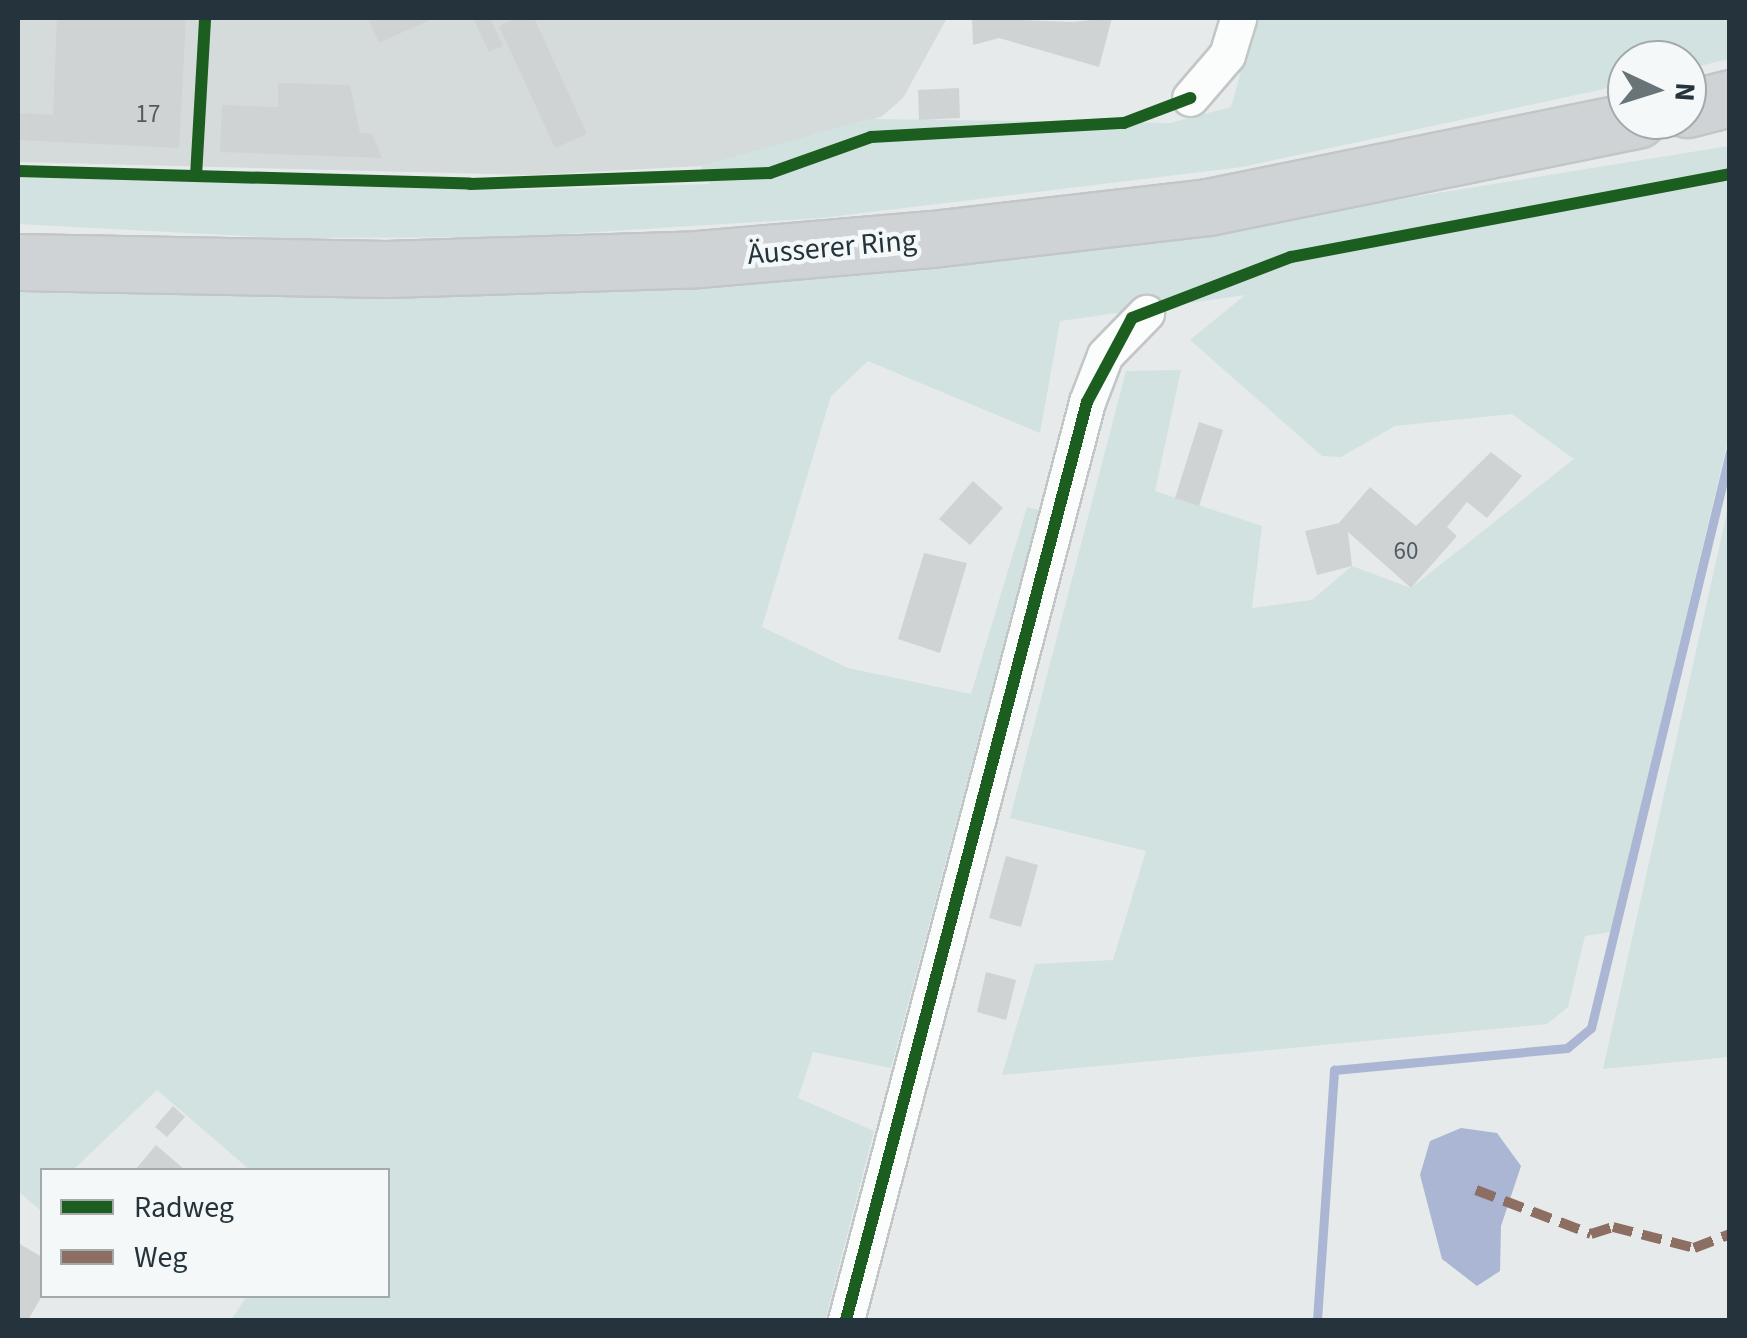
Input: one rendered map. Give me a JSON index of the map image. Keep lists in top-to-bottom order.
{
  "streets": {
    "main road": ["Äusserer Ring"]
  },
  "house_numbers": ["17", "60"],
  "legend": ["Radweg", "Weg"],
  "north": "right"
}
